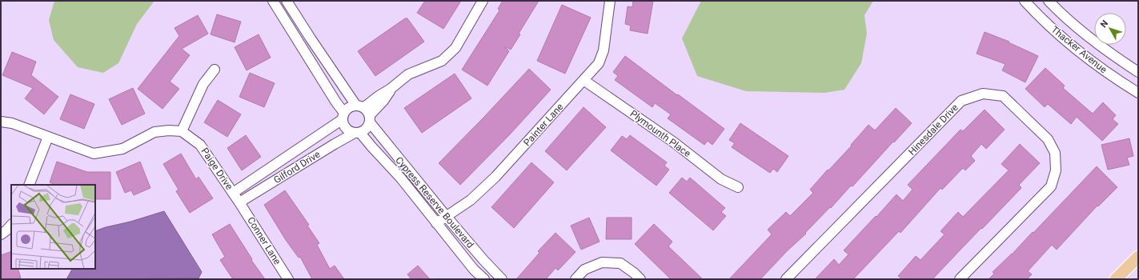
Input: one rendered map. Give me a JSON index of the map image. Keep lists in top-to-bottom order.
{
  "streets": {
    "street": [
      "Thacker Avenue",
      "Painter Lane",
      "Hinesdale Drive",
      "Plymounth Place",
      "Gilford Drive",
      "Paige Drive",
      "Cypress Reserve Boulevard",
      "Conner Lane"
    ]
  },
  "crossings": [
    ["Painter Lane", "Plymounth Place"],
    ["Painter Lane", "Cypress Reserve Boulevard"],
    ["Gilford Drive", "Paige Drive"],
    ["Gilford Drive", "Cypress Reserve Boulevard"],
    ["Gilford Drive", "Conner Lane"],
    ["Paige Drive", "Conner Lane"]
  ],
  "north": "top left"
}
